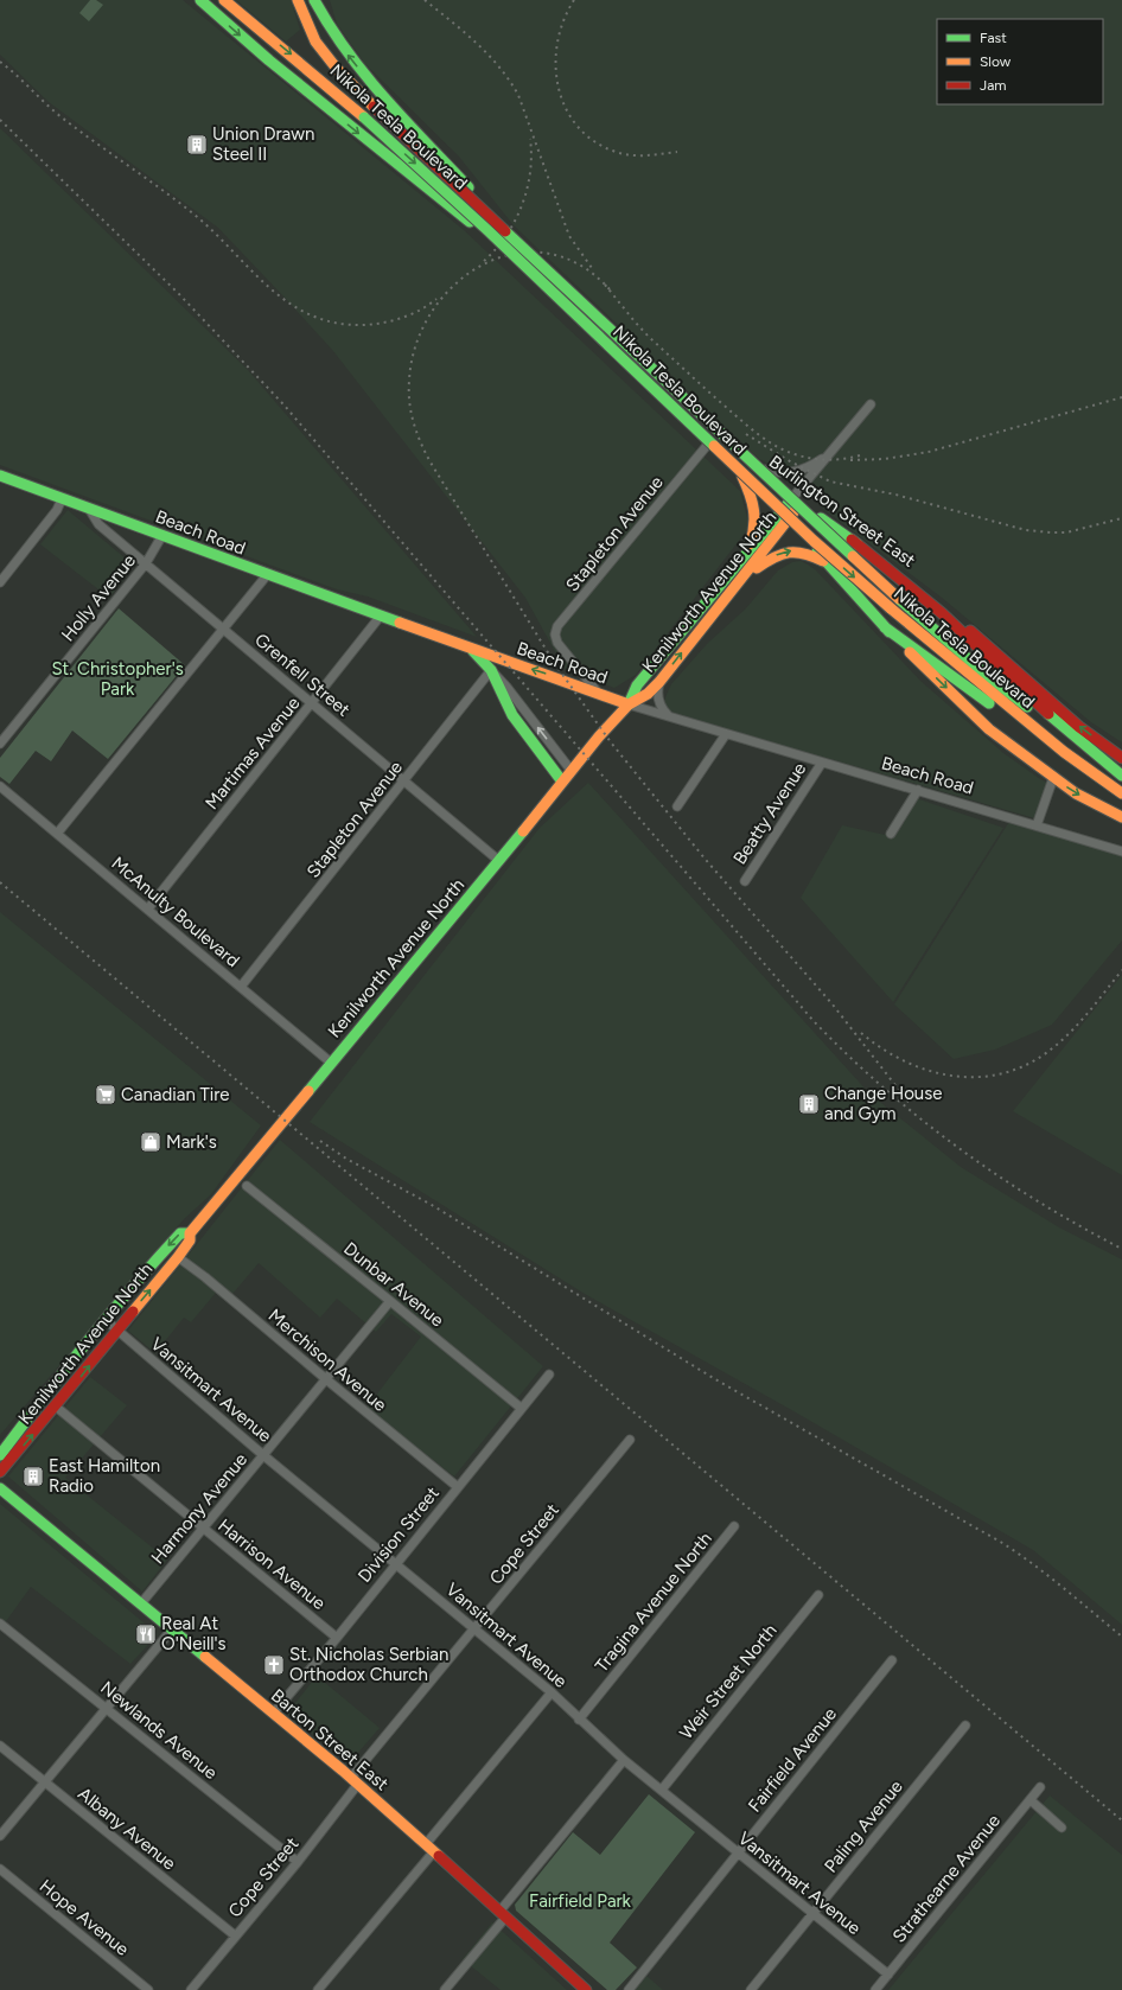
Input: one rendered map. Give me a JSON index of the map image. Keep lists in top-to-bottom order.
{
  "streets": {
    "main road": [
      "Nikola Tesla Boulevard",
      "Burlington Street East",
      "Beach Road",
      "Kenilworth Avenue North",
      "Barton Street East"
    ],
    "street": [
      "Stapleton Avenue",
      "Holly Avenue",
      "Grenfell Street",
      "Martimas Avenue",
      "Beatty Avenue",
      "McAnulty Boulevard",
      "Dunbar Avenue",
      "Merchison Avenue",
      "Vansitmart Avenue",
      "Harmony Avenue",
      "Division Street",
      "Cope Street",
      "Harrison Avenue",
      "Tragina Avenue North",
      "Weir Street North",
      "Newlands Avenue",
      "Fairfield Avenue",
      "Paling Avenue",
      "Albany Avenue",
      "Strathearne Avenue",
      "Hope Avenue"
    ]
  },
  "crossings": [
    ["Burlington Street East", "Stapleton Avenue"],
    ["Burlington Street East", "Kenilworth Avenue North"],
    ["Beach Road", "Stapleton Avenue"],
    ["Beach Road", "Kenilworth Avenue North"],
    ["Beach Road", "Holly Avenue"],
    ["Beach Road", "Grenfell Street"],
    ["Beach Road", "Martimas Avenue"],
    ["Beach Road", "Beatty Avenue"],
    ["Stapleton Avenue", "Grenfell Street"],
    ["Stapleton Avenue", "McAnulty Boulevard"],
    ["Kenilworth Avenue North", "Grenfell Street"],
    ["Kenilworth Avenue North", "McAnulty Boulevard"],
    ["Kenilworth Avenue North", "Merchison Avenue"],
    ["Kenilworth Avenue North", "Vansitmart Avenue"],
    ["Kenilworth Avenue North", "Harrison Avenue"],
    ["Holly Avenue", "Grenfell Street"],
    ["Grenfell Street", "Martimas Avenue"],
    ["Martimas Avenue", "McAnulty Boulevard"],
    ["Dunbar Avenue", "Harmony Avenue"],
    ["Dunbar Avenue", "Division Street"],
    ["Merchison Avenue", "Harmony Avenue"],
    ["Merchison Avenue", "Division Street"],
    ["Vansitmart Avenue", "Harmony Avenue"],
    ["Vansitmart Avenue", "Division Street"],
    ["Vansitmart Avenue", "Cope Street"],
    ["Vansitmart Avenue", "Tragina Avenue North"],
    ["Vansitmart Avenue", "Weir Street North"],
    ["Vansitmart Avenue", "Fairfield Avenue"],
    ["Vansitmart Avenue", "Paling Avenue"],
    ["Vansitmart Avenue", "Strathearne Avenue"],
    ["Harmony Avenue", "Harrison Avenue"],
    ["Harmony Avenue", "Barton Street East"],
    ["Division Street", "Harrison Avenue"],
    ["Division Street", "Barton Street East"],
    ["Cope Street", "Newlands Avenue"],
    ["Cope Street", "Barton Street East"],
    ["Cope Street", "Albany Avenue"]
  ],
  "parks": ["St. Christopher's Park", "Fairfield Park"],
  "places": {
    "building": ["Union Drawn Steel II", "Change House and Gym", "East Hamilton Radio"],
    "supermarket": ["Canadian Tire"],
    "shop": ["Mark's"],
    "restaurant": ["Real At O'Neill's"],
    "church": ["St. Nicholas Serbian Orthodox Church"]
  },
  "legend": ["Fast", "Slow", "Jam"]
}
